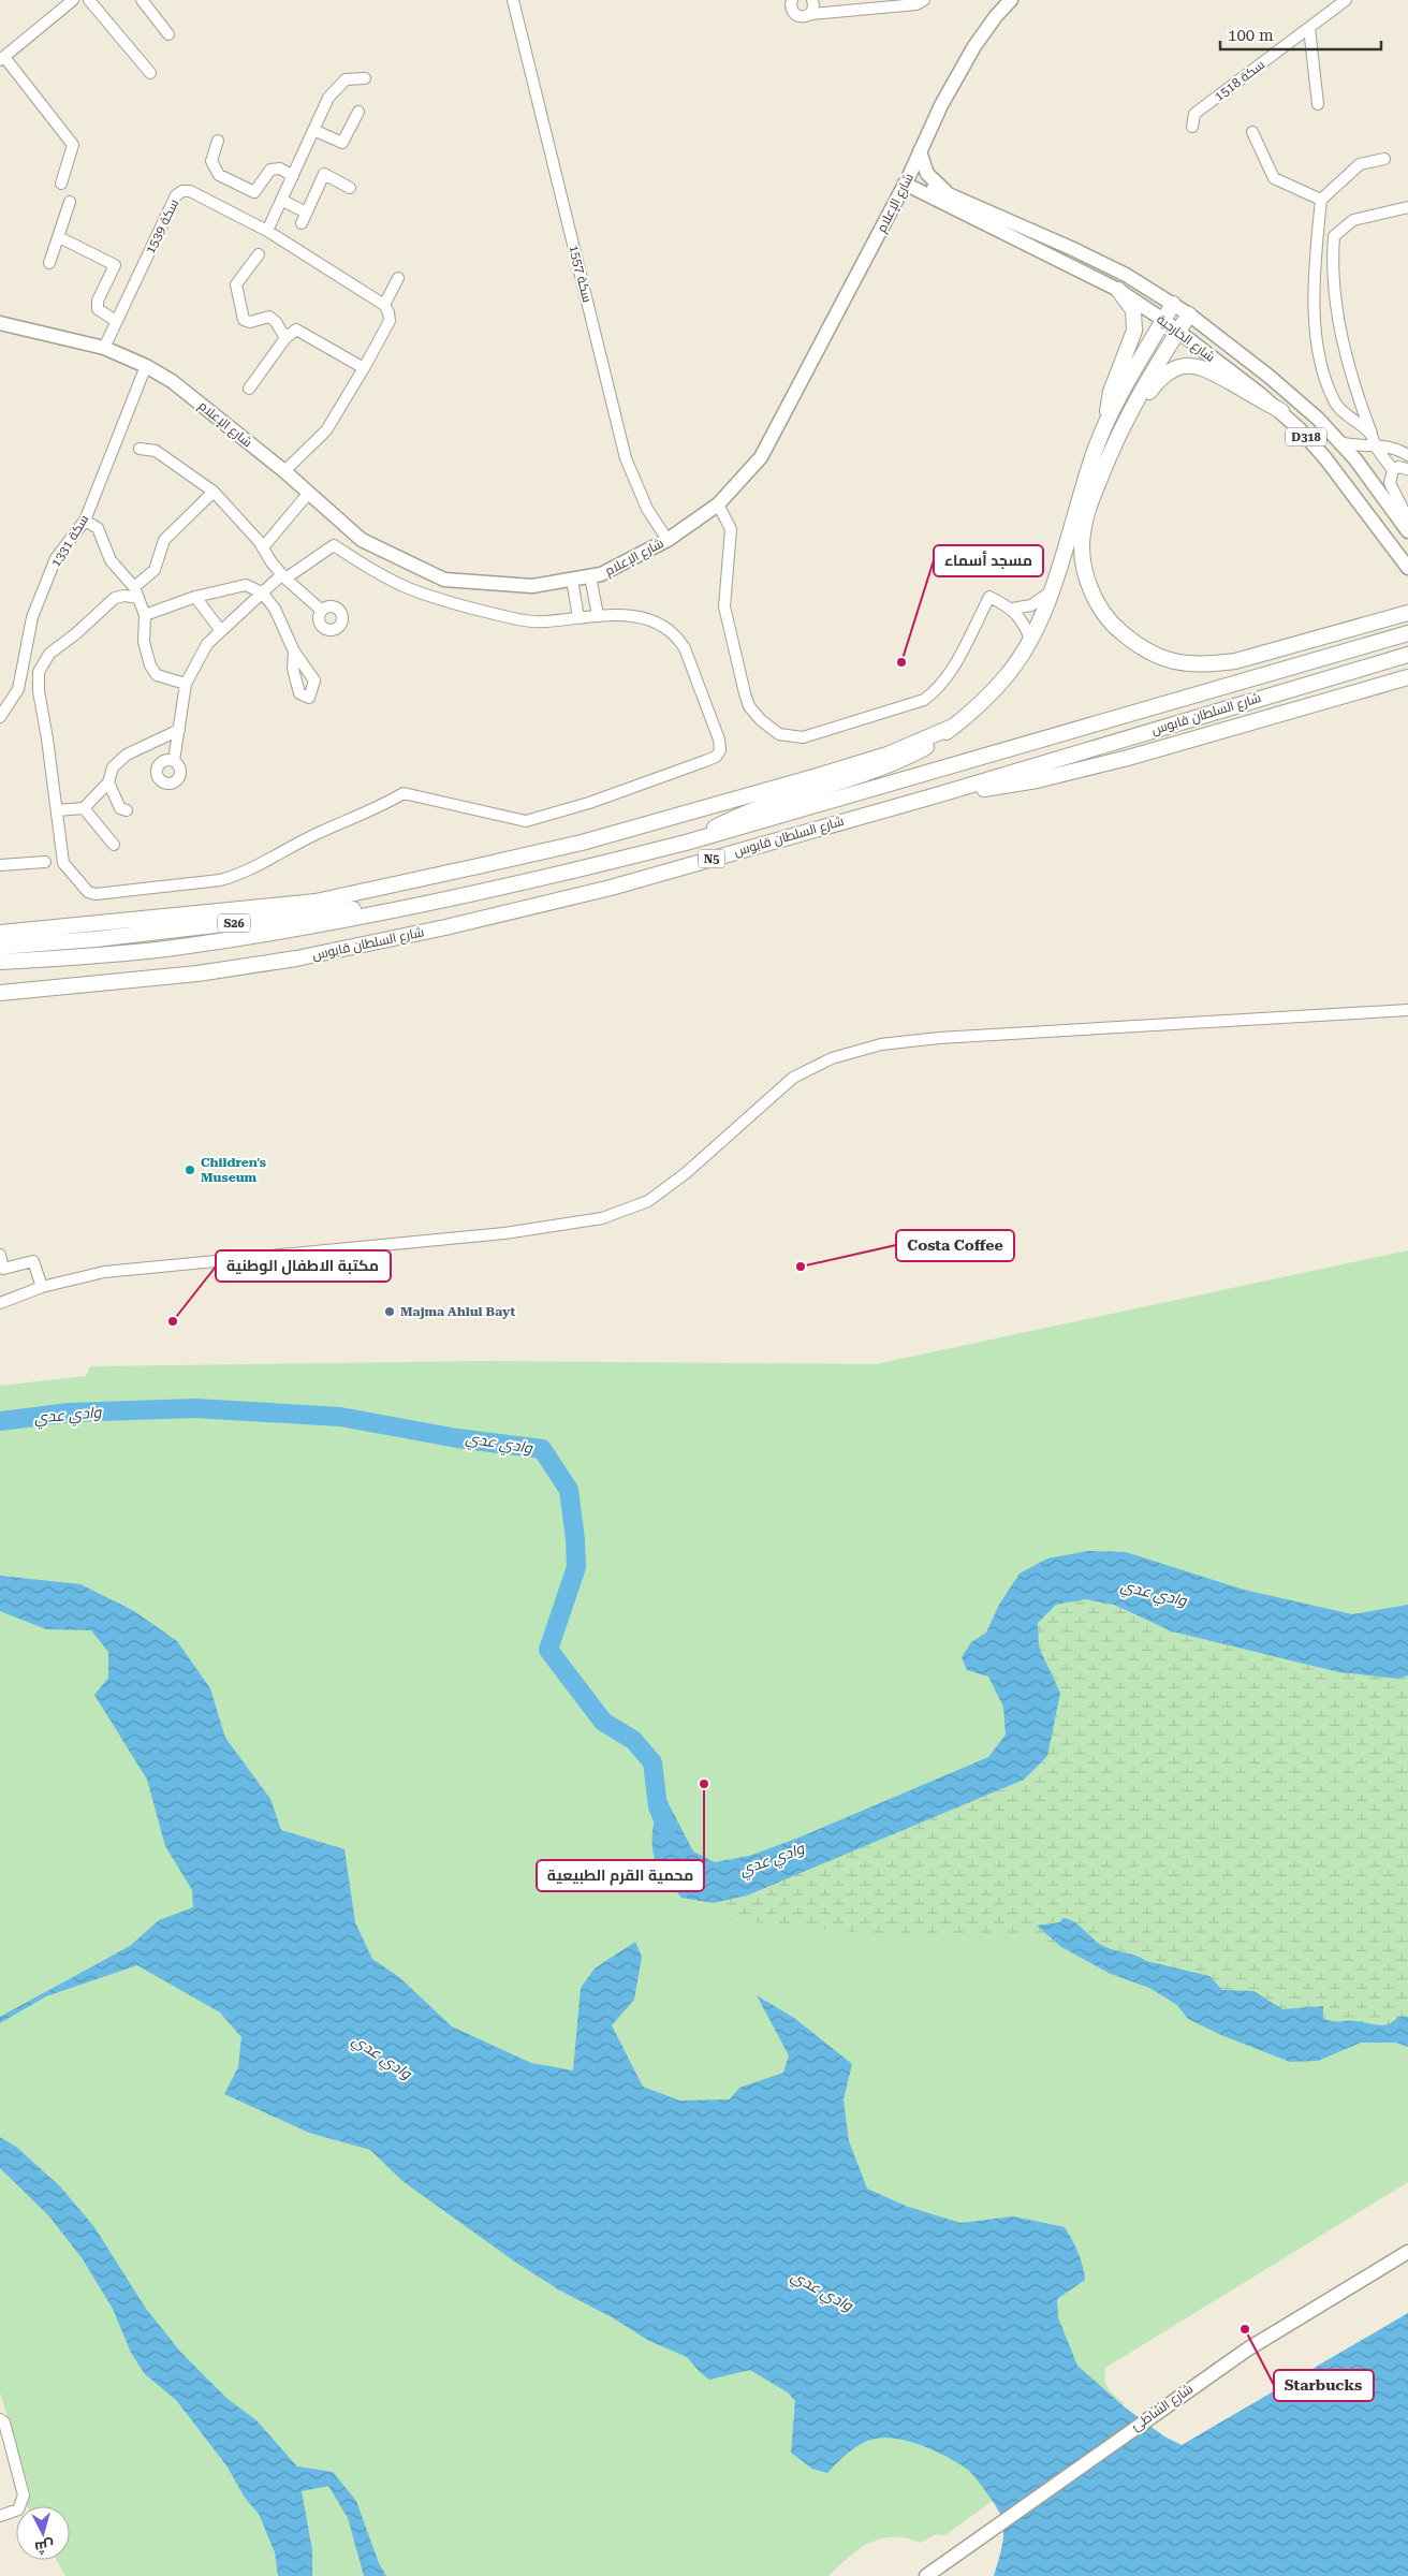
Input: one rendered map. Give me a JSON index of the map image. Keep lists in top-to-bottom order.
{
  "streets": {
    "highway": ["شارع السلطان قابوس", "N5", "S26"],
    "main road": [
      "شارع الإعلام",
      "شارع الخارجية",
      "D318",
      "شارع الشاطئ"
    ],
    "street": [
      "سكة 1518",
      "سكة 1539",
      "سكة 1557",
      "سكة 1331"
    ]
  },
  "crossings": [
    ["شارع الإعلام", "سكة 1539"],
    ["شارع الإعلام", "سكة 1557"],
    ["شارع الإعلام", "شارع الخارجية"],
    ["شارع الإعلام", "سكة 1331"],
    ["شارع السلطان قابوس", "S26"]
  ],
  "water": ["وادي عدي"],
  "places": [
    "مسجد أسماء",
    "Children's Museum",
    "Costa Coffee",
    "Majma Ahlul Bayt",
    "مكتبة الاطفال الوطنية",
    "محمية القرم الطبيعية",
    "Starbucks"
  ],
  "scale_bar": "100 m",
  "north": "bottom"
}
